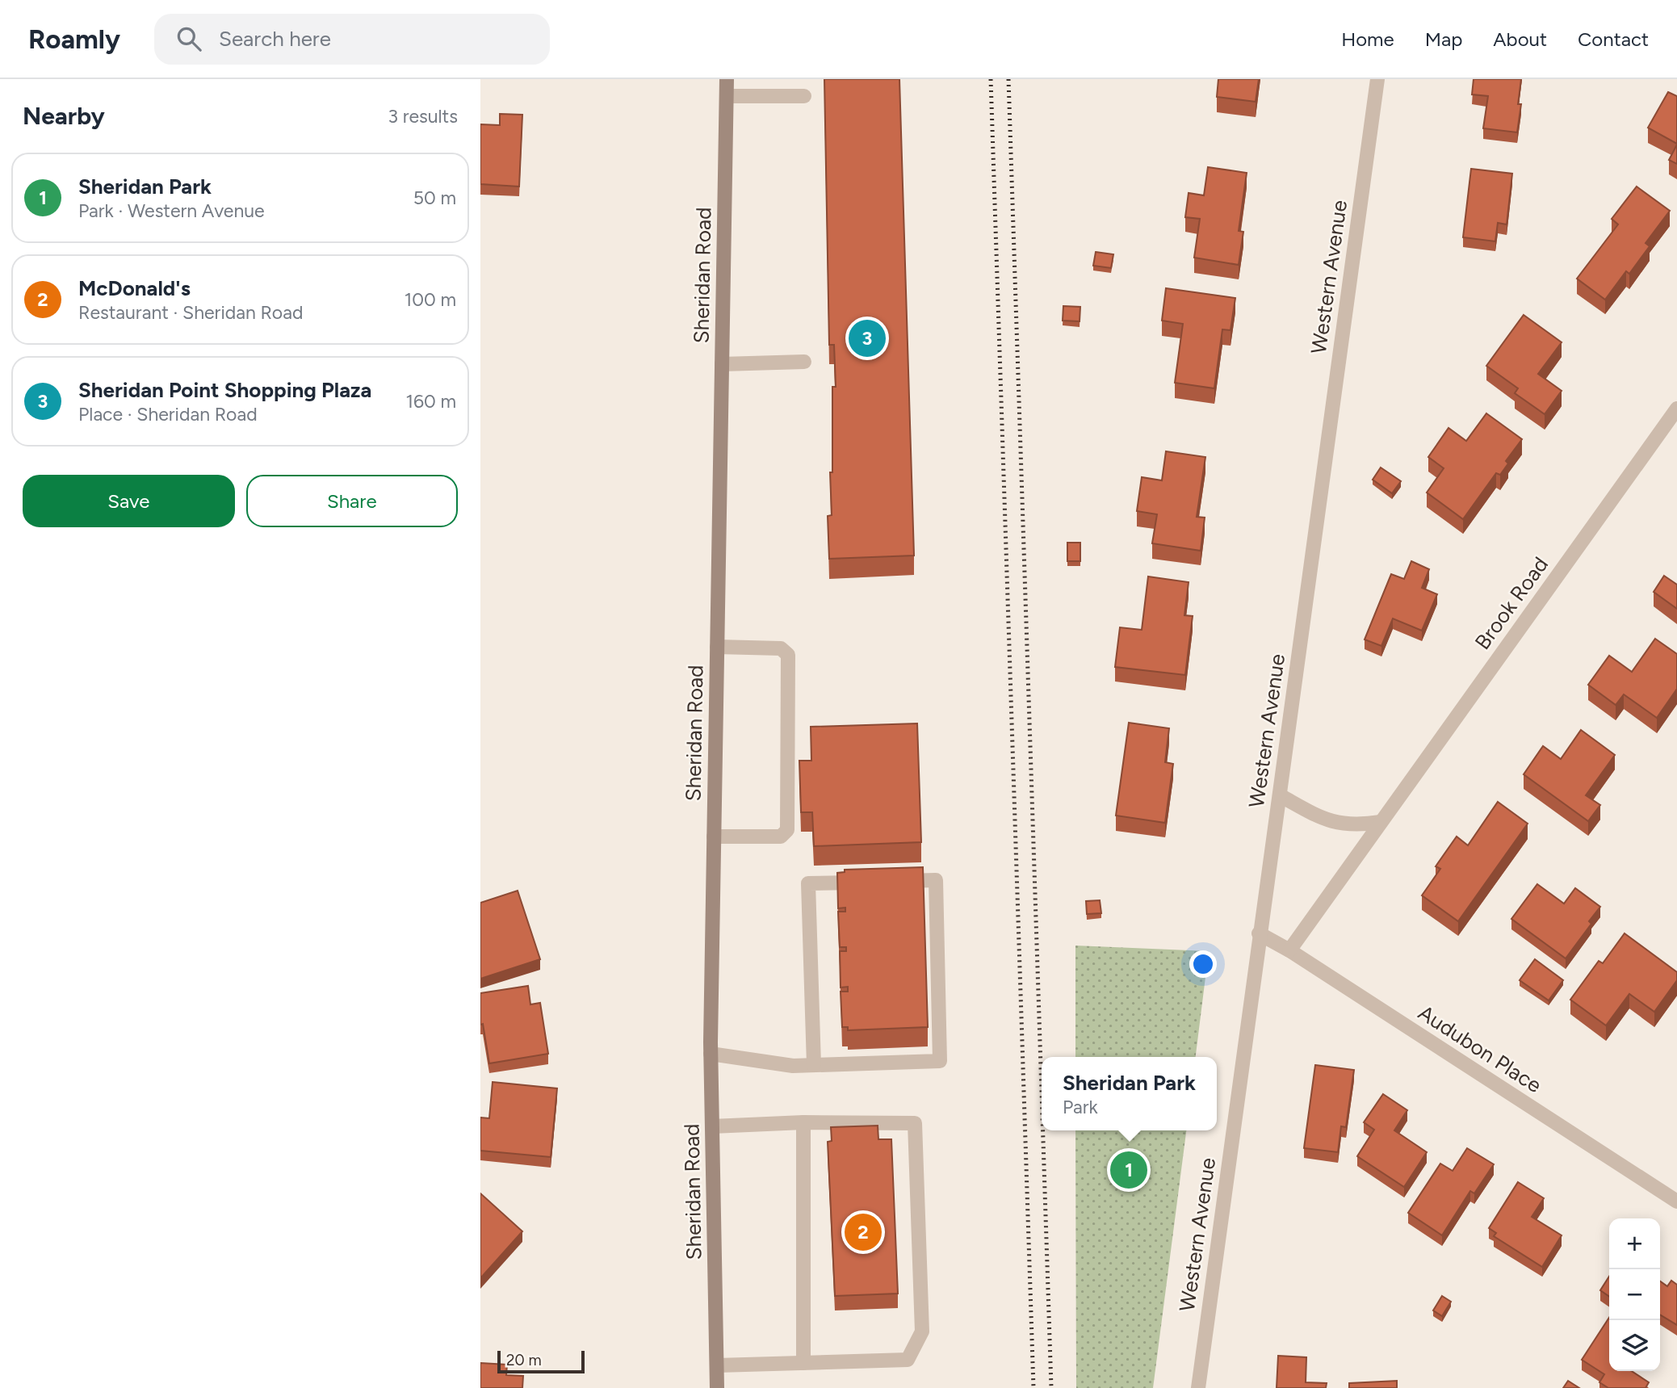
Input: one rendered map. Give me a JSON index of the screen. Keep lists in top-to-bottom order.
{
  "streets": {
    "main road": ["Sheridan Road"],
    "street": ["Western Avenue", "Brook Road", "Audubon Place"]
  },
  "crossings": [
    ["Western Avenue", "Audubon Place"],
    ["Brook Road", "Audubon Place"]
  ],
  "scale_bar": "20 m",
  "page": {
    "header": "Roamly",
    "search": "Search here",
    "nav": [
      "Home",
      "Map",
      "About",
      "Contact"
    ],
    "heading": ["Nearby", "3 results"],
    "list": [
      {
        "mark": "1",
        "name": "Sheridan Park",
        "note": "Park · Western Avenue",
        "value": "50 m"
      },
      {
        "mark": "2",
        "name": "McDonald's",
        "note": "Restaurant · Sheridan Road",
        "value": "100 m"
      },
      {
        "mark": "3",
        "name": "Sheridan Point Shopping Plaza",
        "note": "Place · Sheridan Road",
        "value": "160 m"
      }
    ],
    "pins": ["3", "1", "2"],
    "buttons": ["Save", "Share"],
    "popup": ["Sheridan Park", "Park"],
    "map_buttons": ["+", "−"],
    "scale": "20 m"
  }
}
